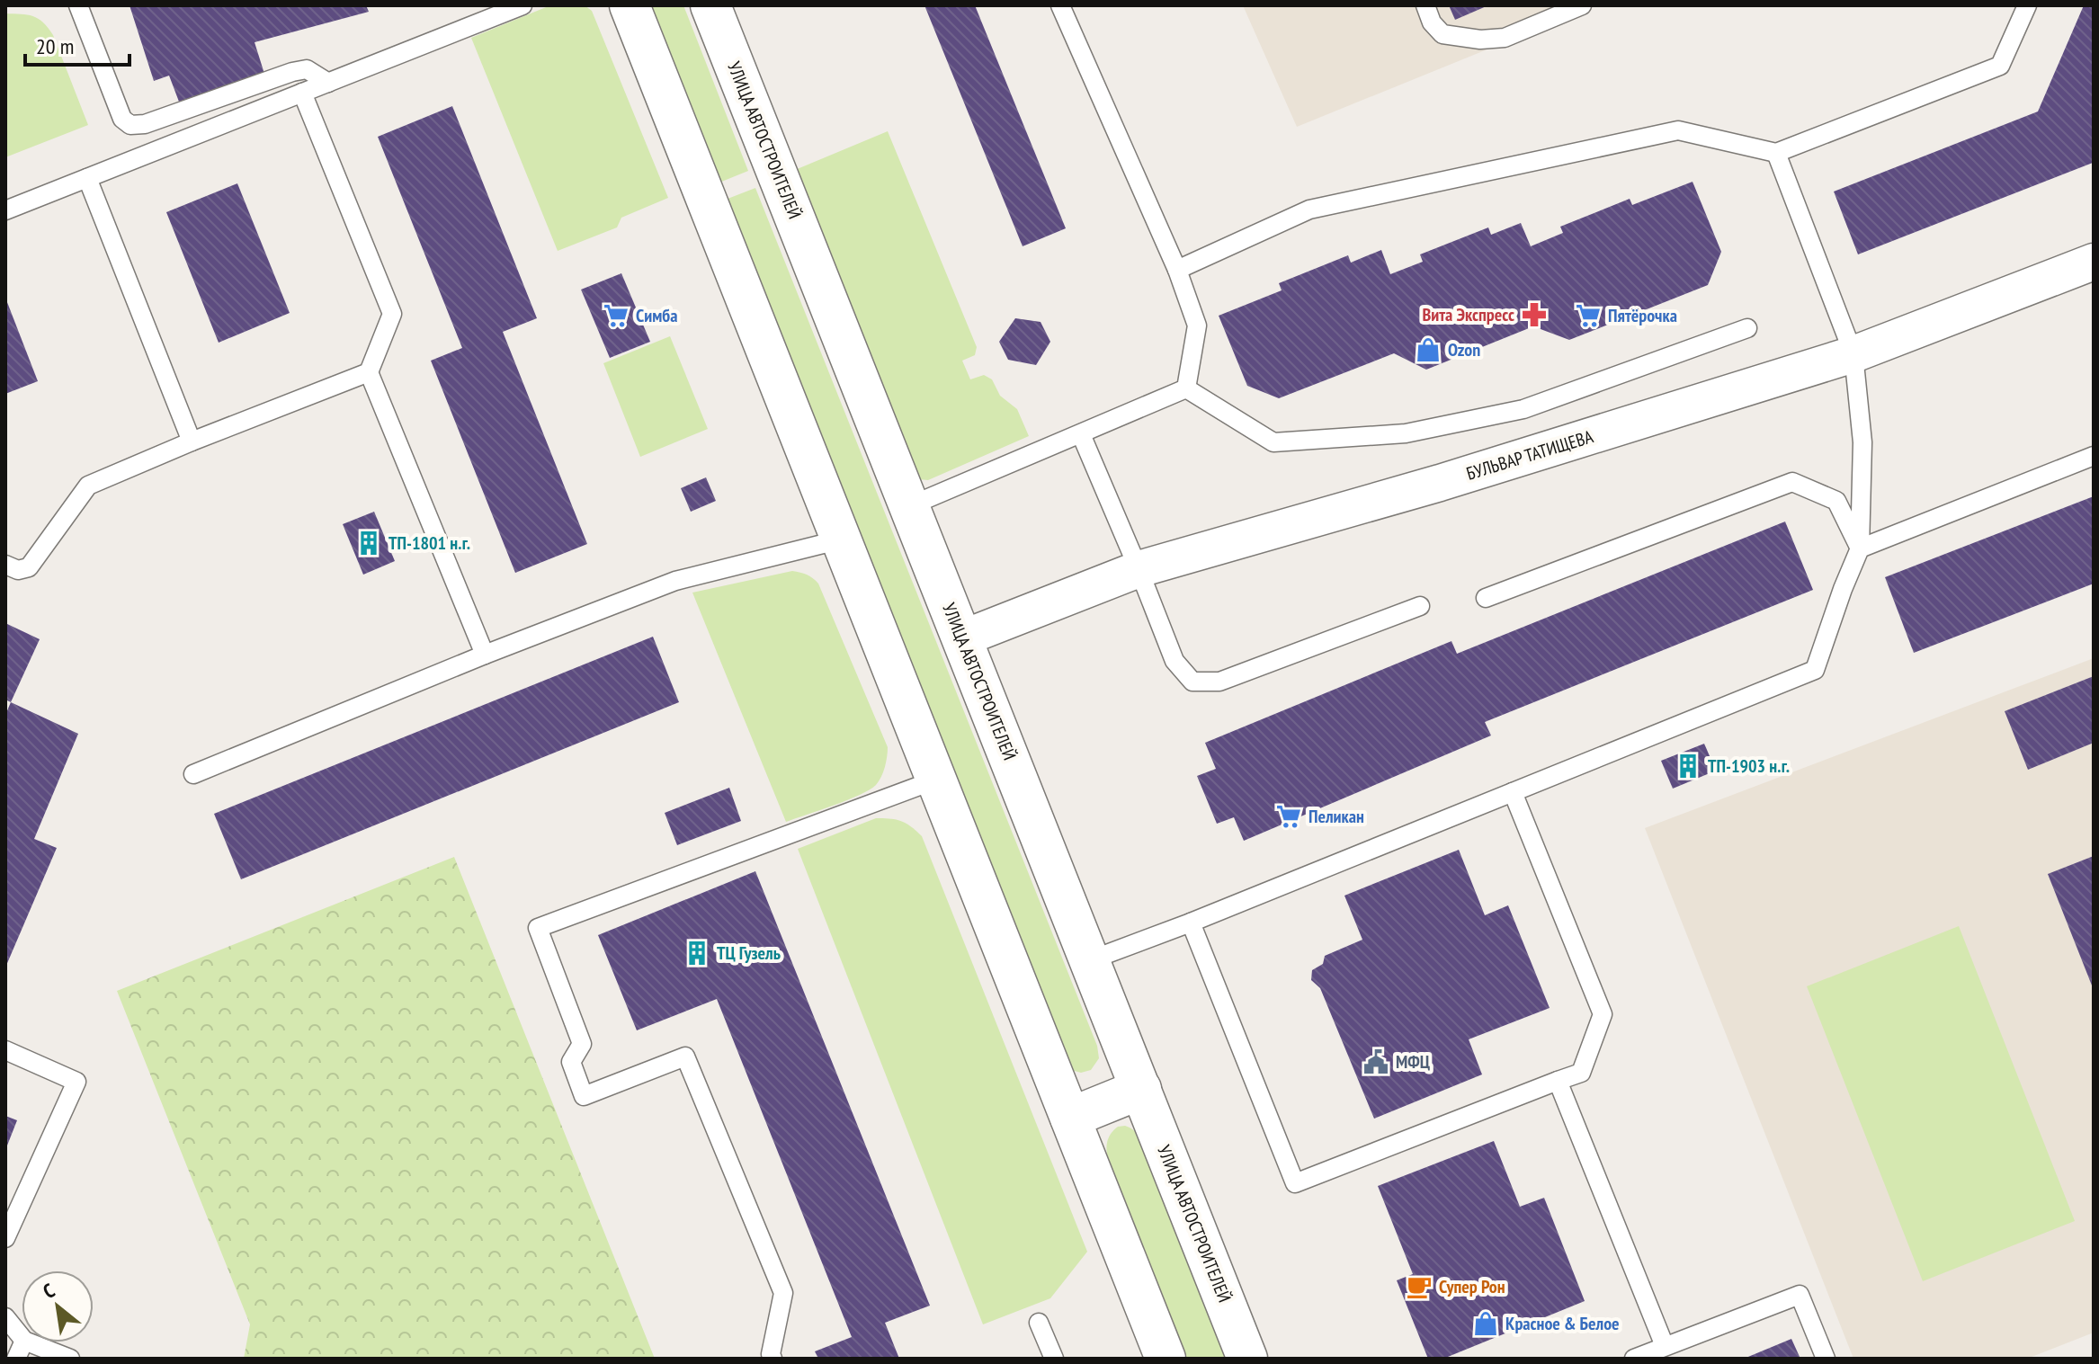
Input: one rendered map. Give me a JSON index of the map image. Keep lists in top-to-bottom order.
{
  "streets": {
    "main road": ["УЛИЦА АВТОСТРОИТЕЛЕЙ"],
    "street": ["БУЛЬВАР ТАТИЩЕВА"]
  },
  "crossings": [
    ["УЛИЦА АВТОСТРОИТЕЛЕЙ", "БУЛЬВАР ТАТИЩЕВА"]
  ],
  "places": {
    "pharmacy": ["Вита Экспресс"],
    "supermarket": ["Симба", "Пятёрочка", "Пеликан"],
    "shop": ["Ozon", "Красное & Белое"],
    "building": ["ТП-1801 н.г.", "ТП-1903 н.г.", "ТЦ Гузель"],
    "public building": ["МФЦ"],
    "cafe": ["Супер Рон"]
  },
  "scale_bar": "20 m",
  "north": "top left"
}
